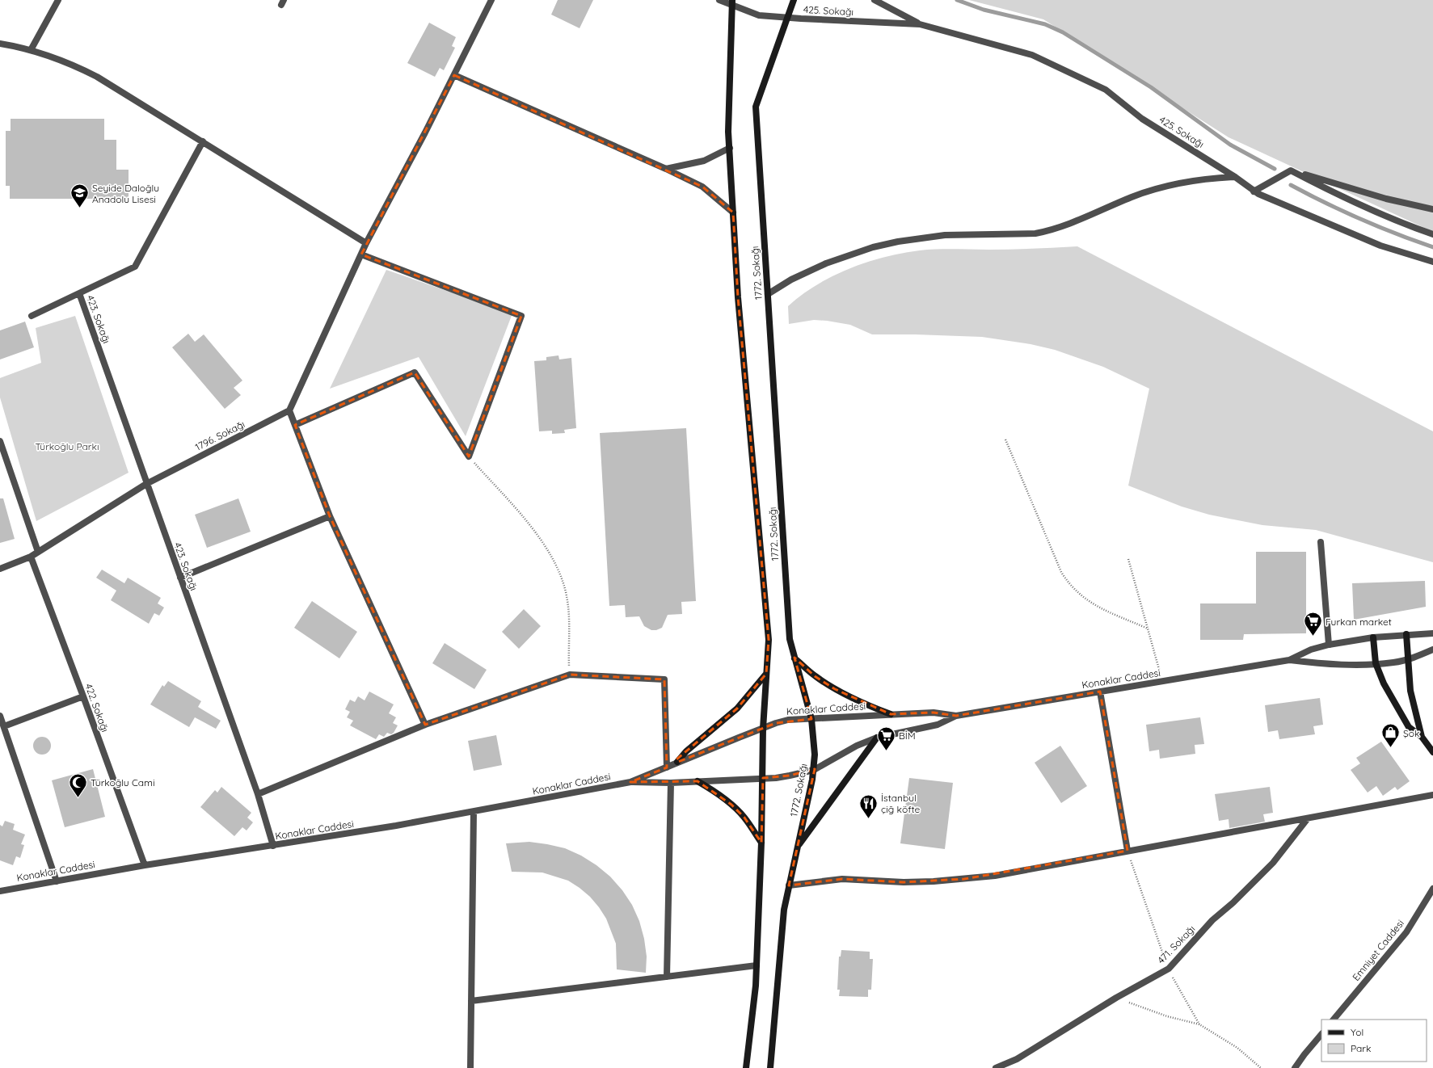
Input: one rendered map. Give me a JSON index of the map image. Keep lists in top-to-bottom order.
{
  "streets": {
    "street": [
      "425. Sokağı",
      "1772. Sokağı",
      "423. Sokağı",
      "1796. Sokağı",
      "Konaklar Caddesi",
      "422. Sokağı",
      "471. Sokağı",
      "Emniyet Caddesi"
    ]
  },
  "crossings": [
    ["425. Sokağı", "1772. Sokağı"],
    ["1772. Sokağı", "Konaklar Caddesi"],
    ["423. Sokağı", "1796. Sokağı"],
    ["423. Sokağı", "Konaklar Caddesi"],
    ["1796. Sokağı", "422. Sokağı"],
    ["Konaklar Caddesi", "422. Sokağı"]
  ],
  "parks": ["Türkoğlu Parkı"],
  "places": {
    "school or university": ["Seyide Daloğlu Anadolu Lisesi"],
    "supermarket": ["Furkan market", "BİM"],
    "shop": ["Şok"],
    "mosque": ["Türkoğlu Cami"],
    "restaurant": ["İstanbul çiğ köfte"]
  },
  "legend": ["Yol", "Park"]
}
